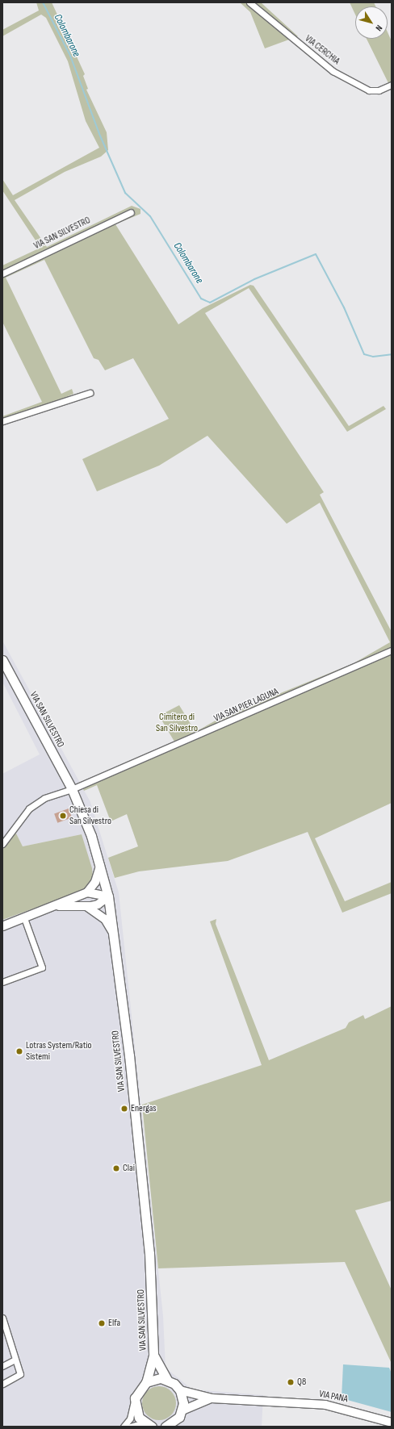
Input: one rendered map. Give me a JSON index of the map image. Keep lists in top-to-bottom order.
{
  "streets": {
    "main road": ["VIA SAN SILVESTRO"],
    "street": ["VIA CERCHIA", "VIA SAN PIER LAGUNA", "VIA PANA"]
  },
  "crossings": [
    ["VIA SAN SILVESTRO", "VIA SAN PIER LAGUNA"],
    ["VIA SAN SILVESTRO", "VIA PANA"]
  ],
  "water": ["Colombarone"],
  "parks": ["Cimitero di San Silvestro"],
  "places": [
    "Chiesa di San Silvestro",
    "Lotras System/Ratio Sistemi",
    "Energas",
    "Clai",
    "Elfa",
    "Q8"
  ],
  "north": "bottom right"
}
